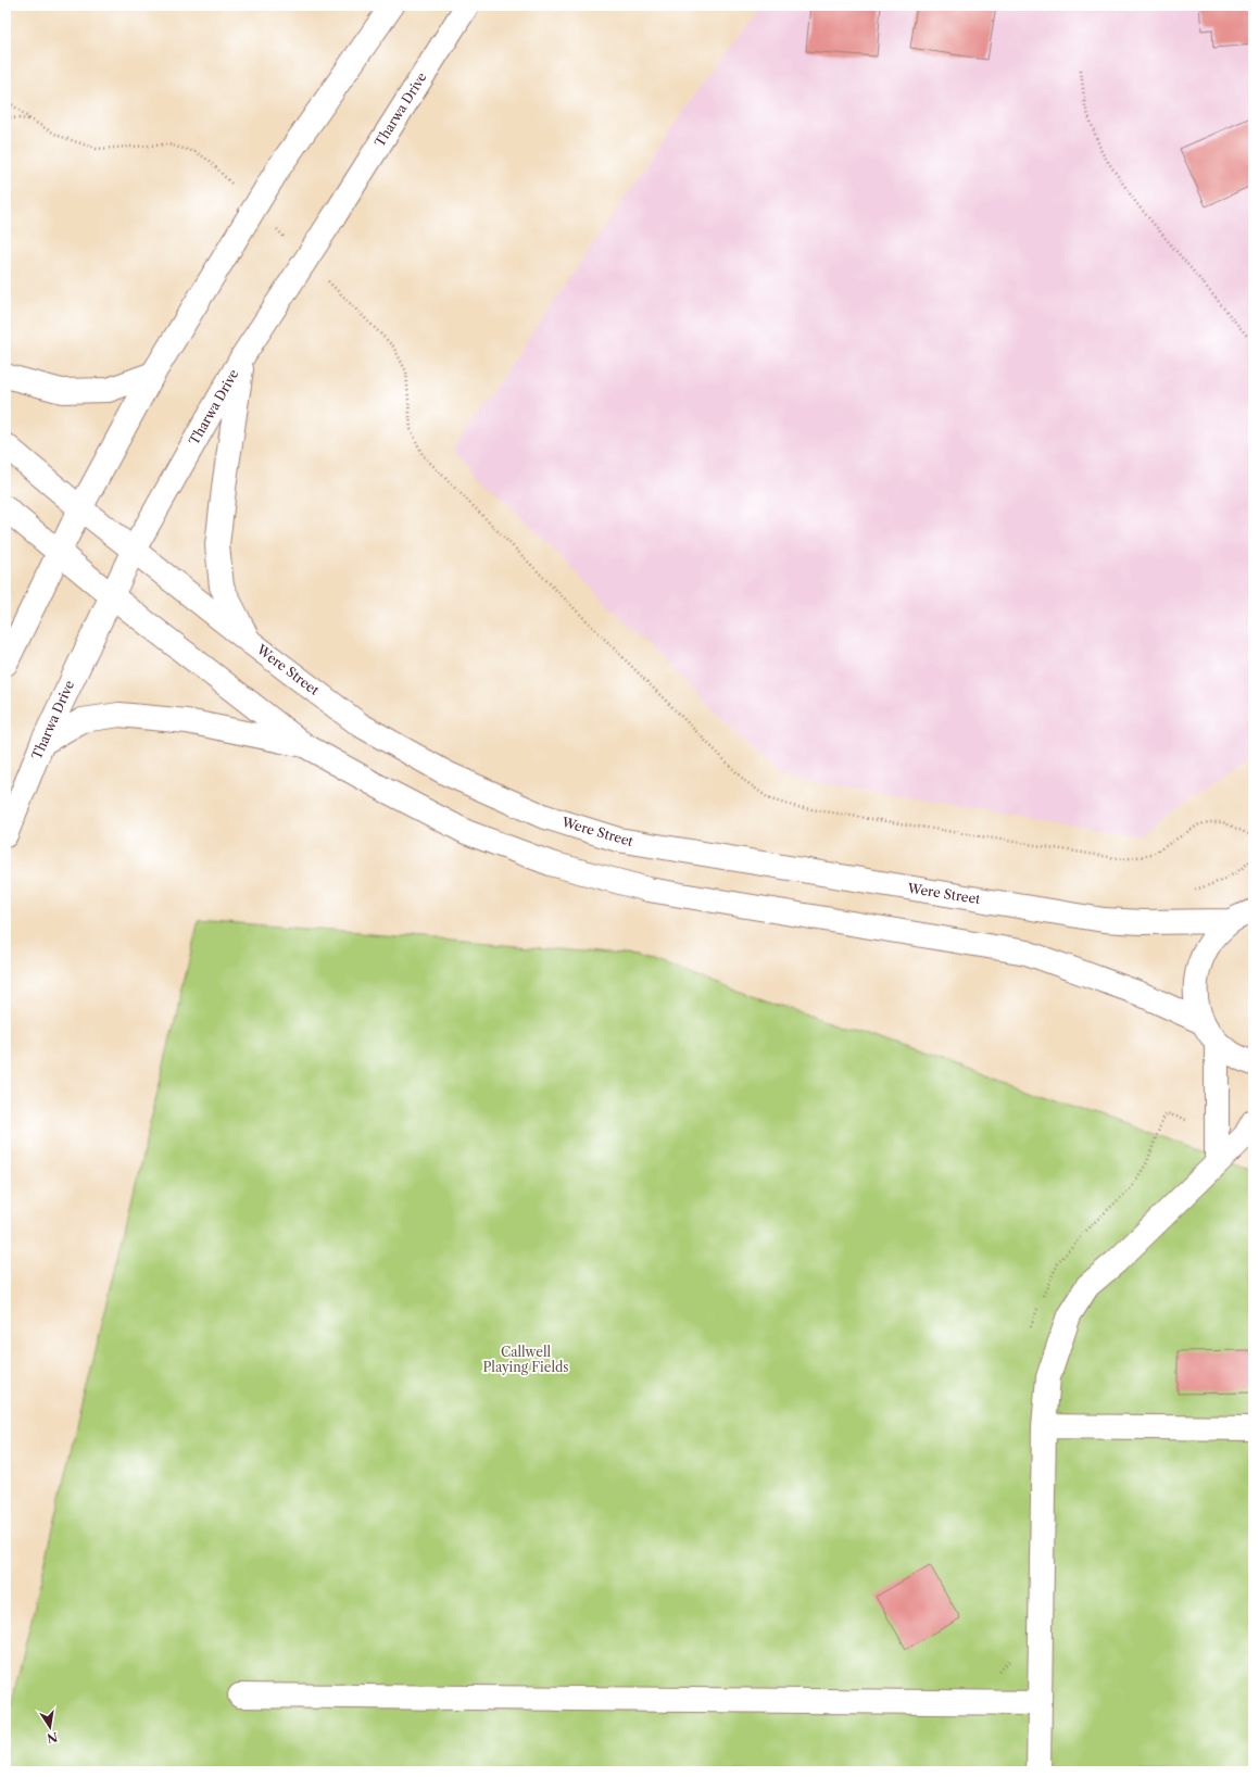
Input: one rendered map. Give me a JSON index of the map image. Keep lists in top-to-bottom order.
{
  "streets": {
    "street": ["Tharwa Drive", "Were Street"]
  },
  "crossings": [
    ["Tharwa Drive", "Were Street"]
  ],
  "parks": ["Callwell Playing Fields"],
  "north": "bottom"
}
